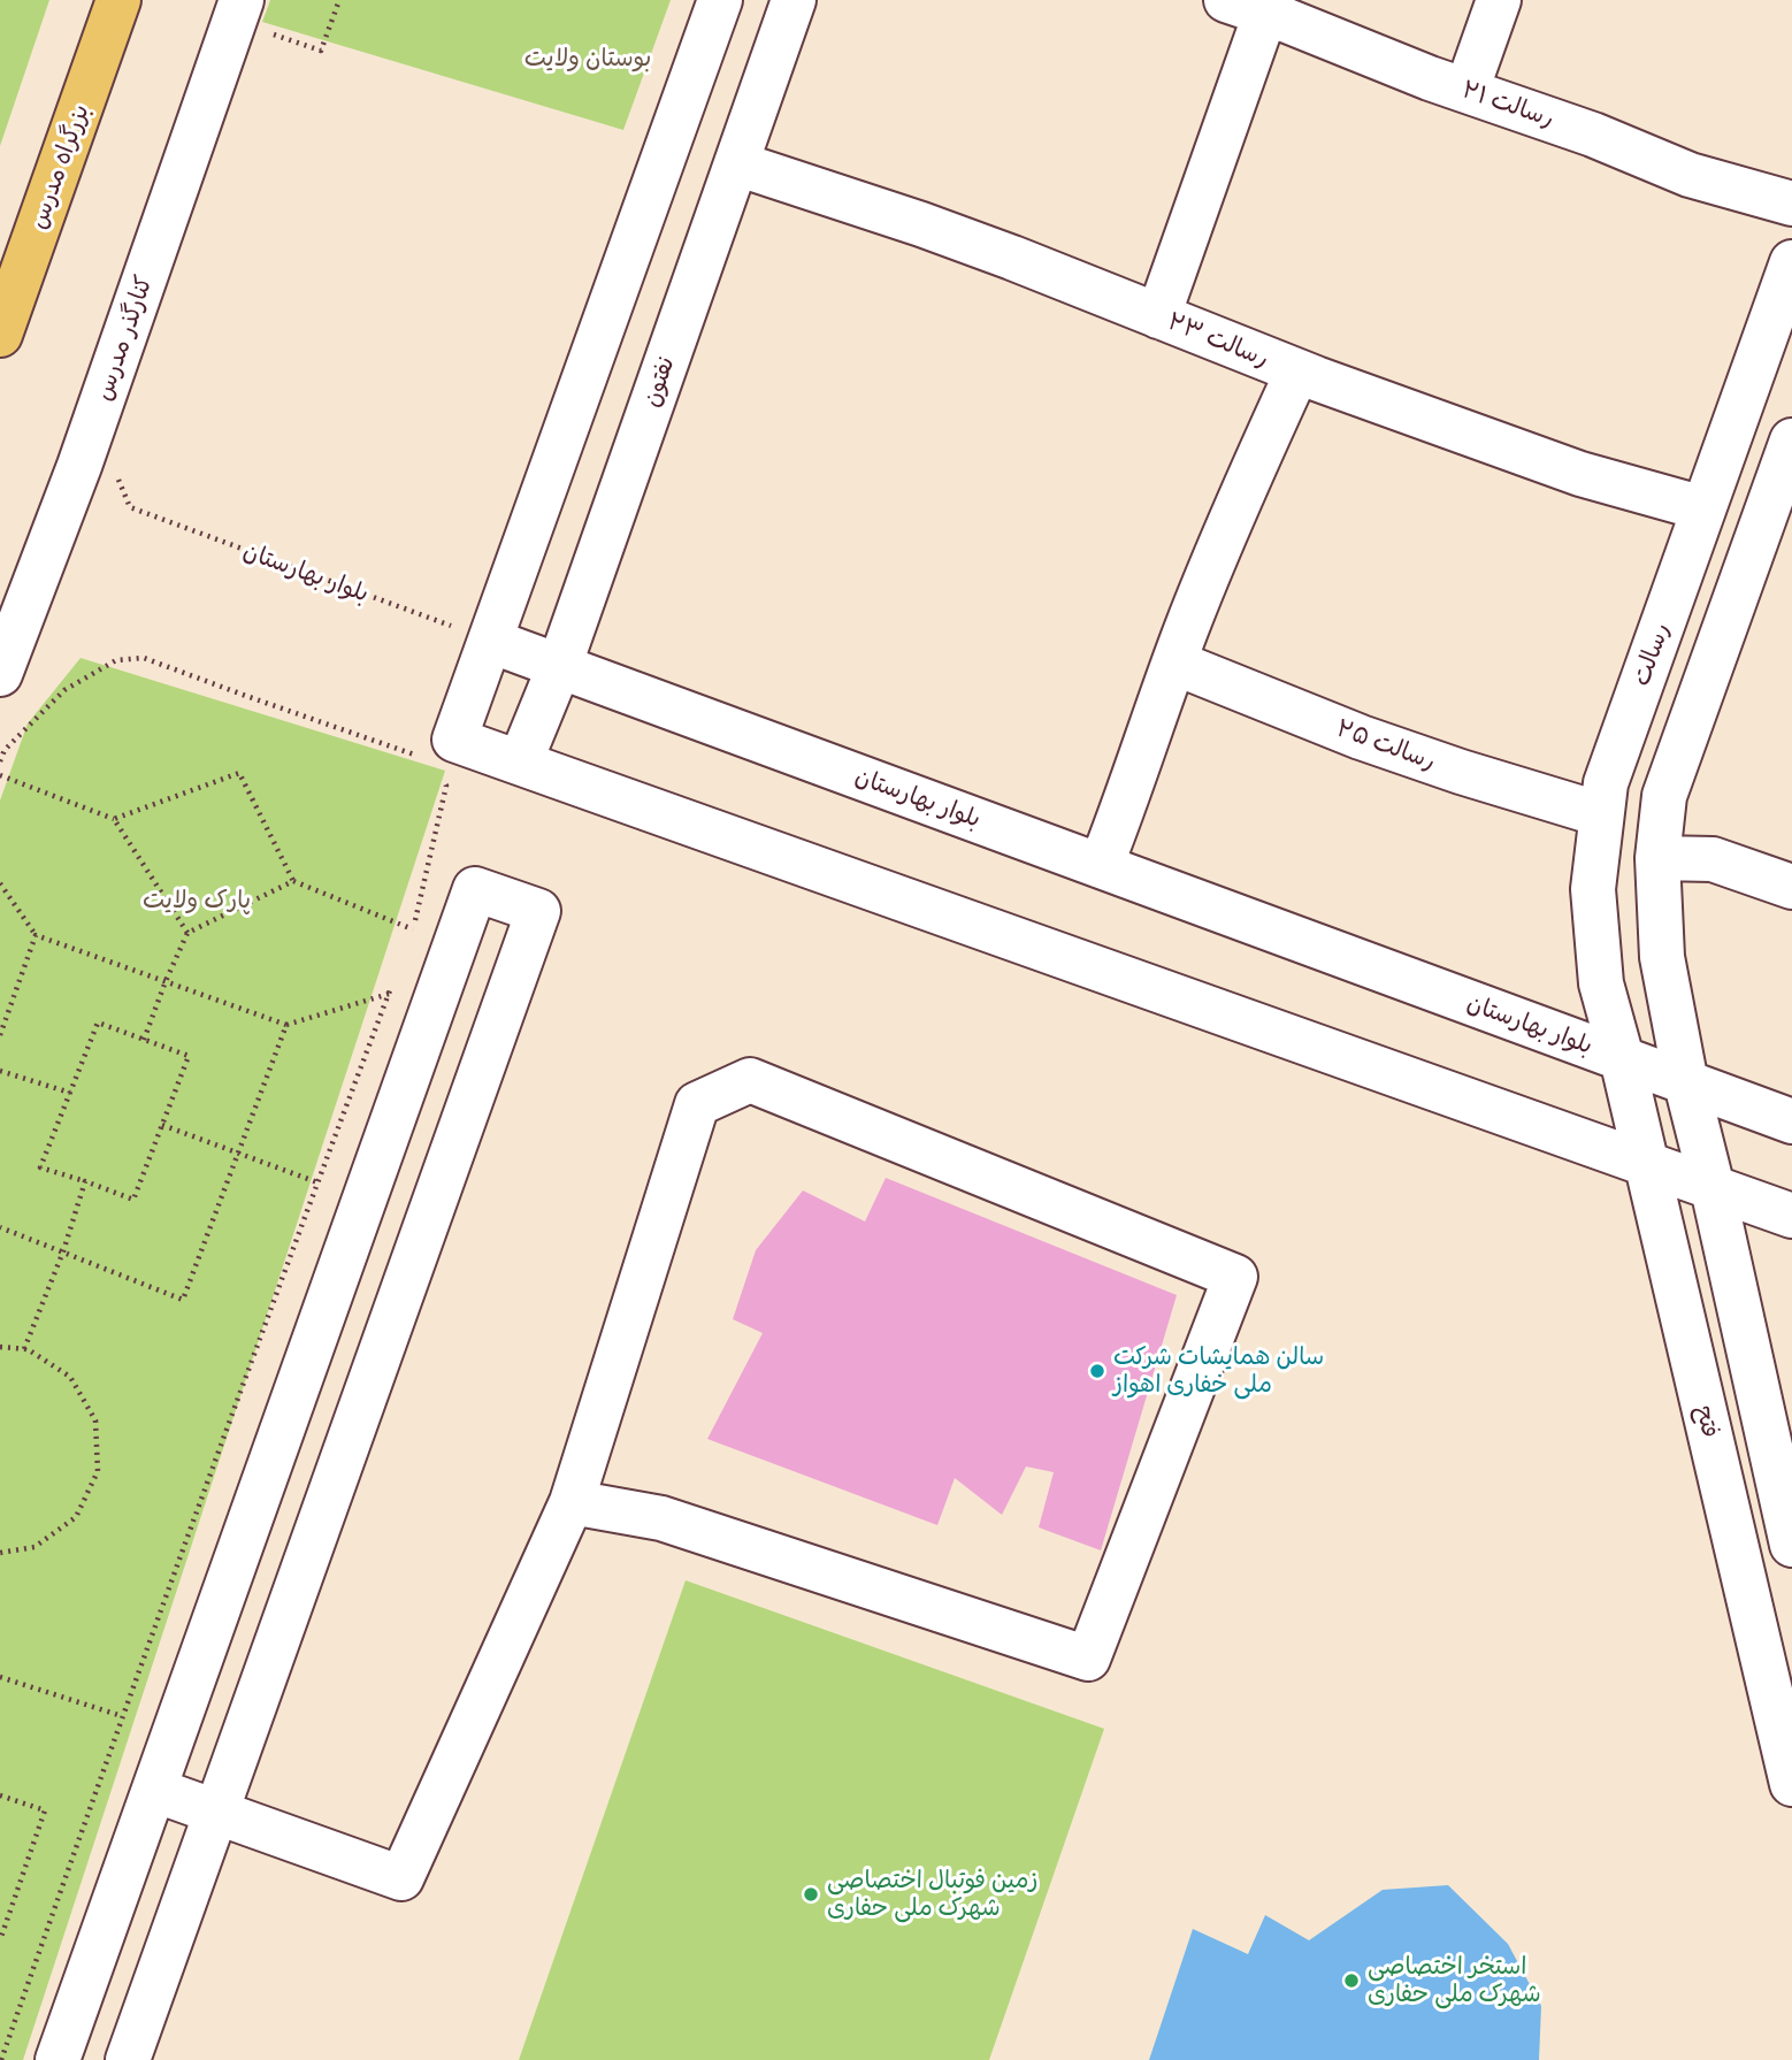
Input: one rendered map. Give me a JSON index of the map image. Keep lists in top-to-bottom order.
{
  "streets": {
    "highway": ["بزرگراه مدرس"],
    "street": [
      "رسالت ۲۱",
      "کنارگذر مدرس",
      "رسالت ۲۳",
      "نفتون",
      "بلوار بهارستان",
      "رسالت",
      "رسالت ۲۵",
      "فتح"
    ]
  },
  "crossings": [
    ["کنارگذر مدرس", "بلوار بهارستان"],
    ["رسالت ۲۳", "نفتون"],
    ["رسالت ۲۳", "رسالت"],
    ["نفتون", "بلوار بهارستان"],
    ["بلوار بهارستان", "رسالت"],
    ["بلوار بهارستان", "فتح"],
    ["رسالت", "رسالت ۲۵"],
    ["رسالت", "فتح"]
  ],
  "parks": ["بوستان ولایت", "پارک ولایت"],
  "places": ["سالن همایشات شرکت ملی خفاری اهواز", "زمین فوتبال اختصاصی شهرک ملی حفاری", "استخر اختصاصی شهرک ملی حفاری"]
}
